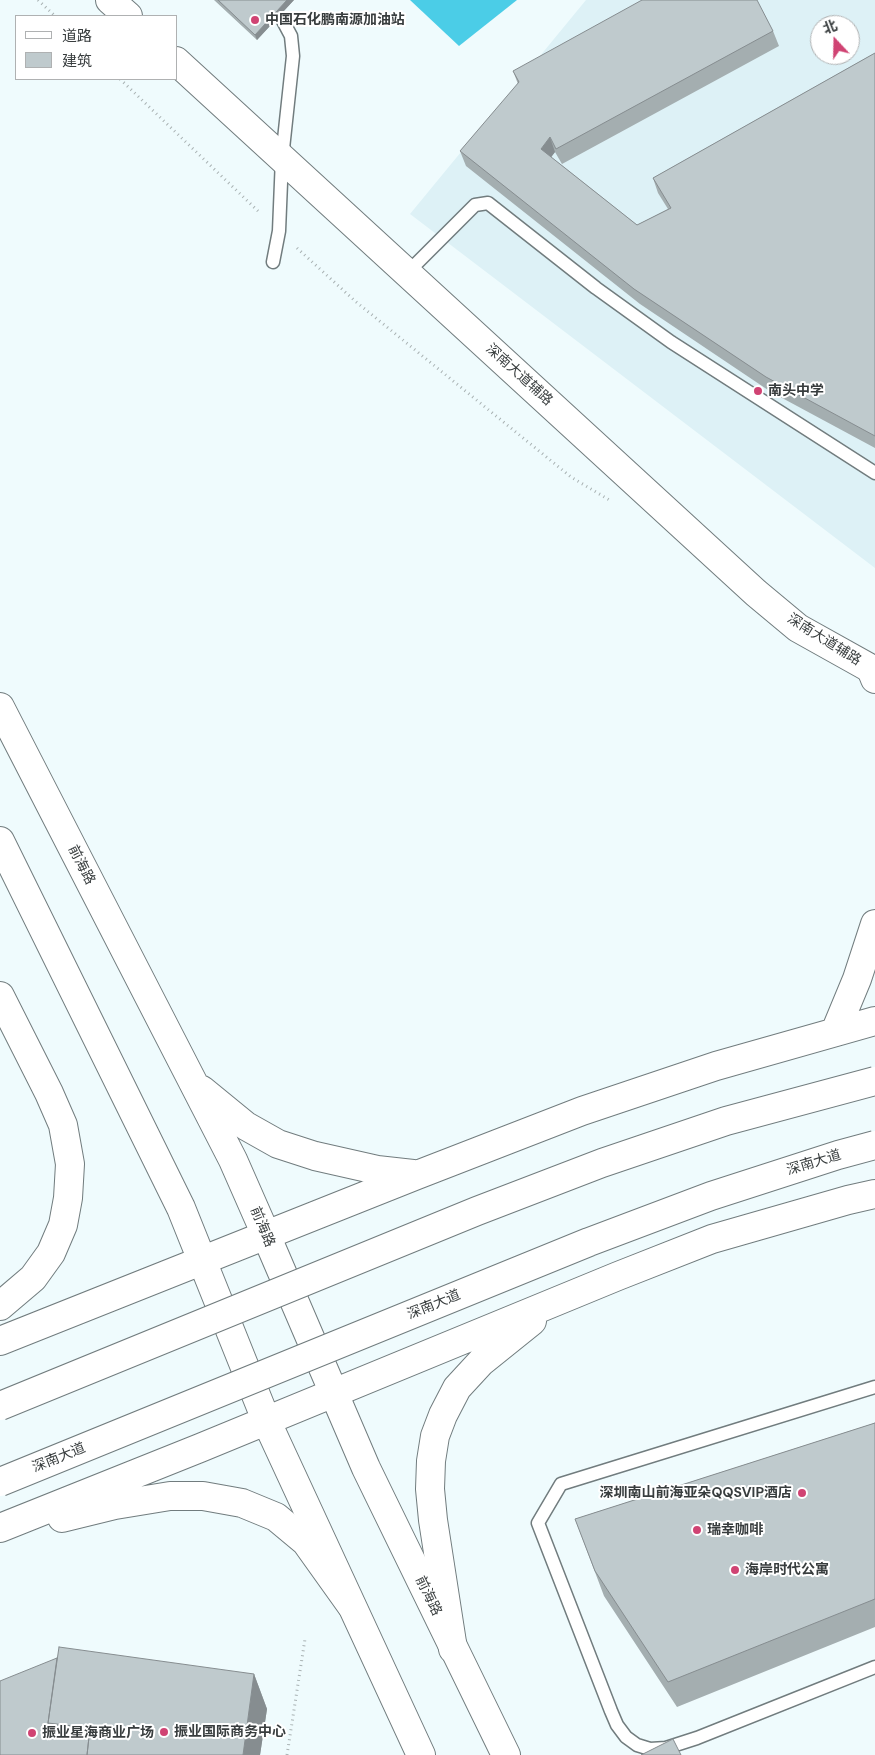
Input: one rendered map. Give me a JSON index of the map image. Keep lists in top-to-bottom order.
{
  "streets": {
    "main road": ["深南大道辅路", "前海路", "深南大道"]
  },
  "places": [
    "中国石化鹏南源加油站",
    "南头中学",
    "深圳南山前海亚朵QQSVIP酒店",
    "瑞幸咖啡",
    "海岸时代公寓",
    "振业国际商务中心",
    "振业星海商业广场"
  ],
  "legend": ["道路", "建筑"],
  "north": "top"
}
